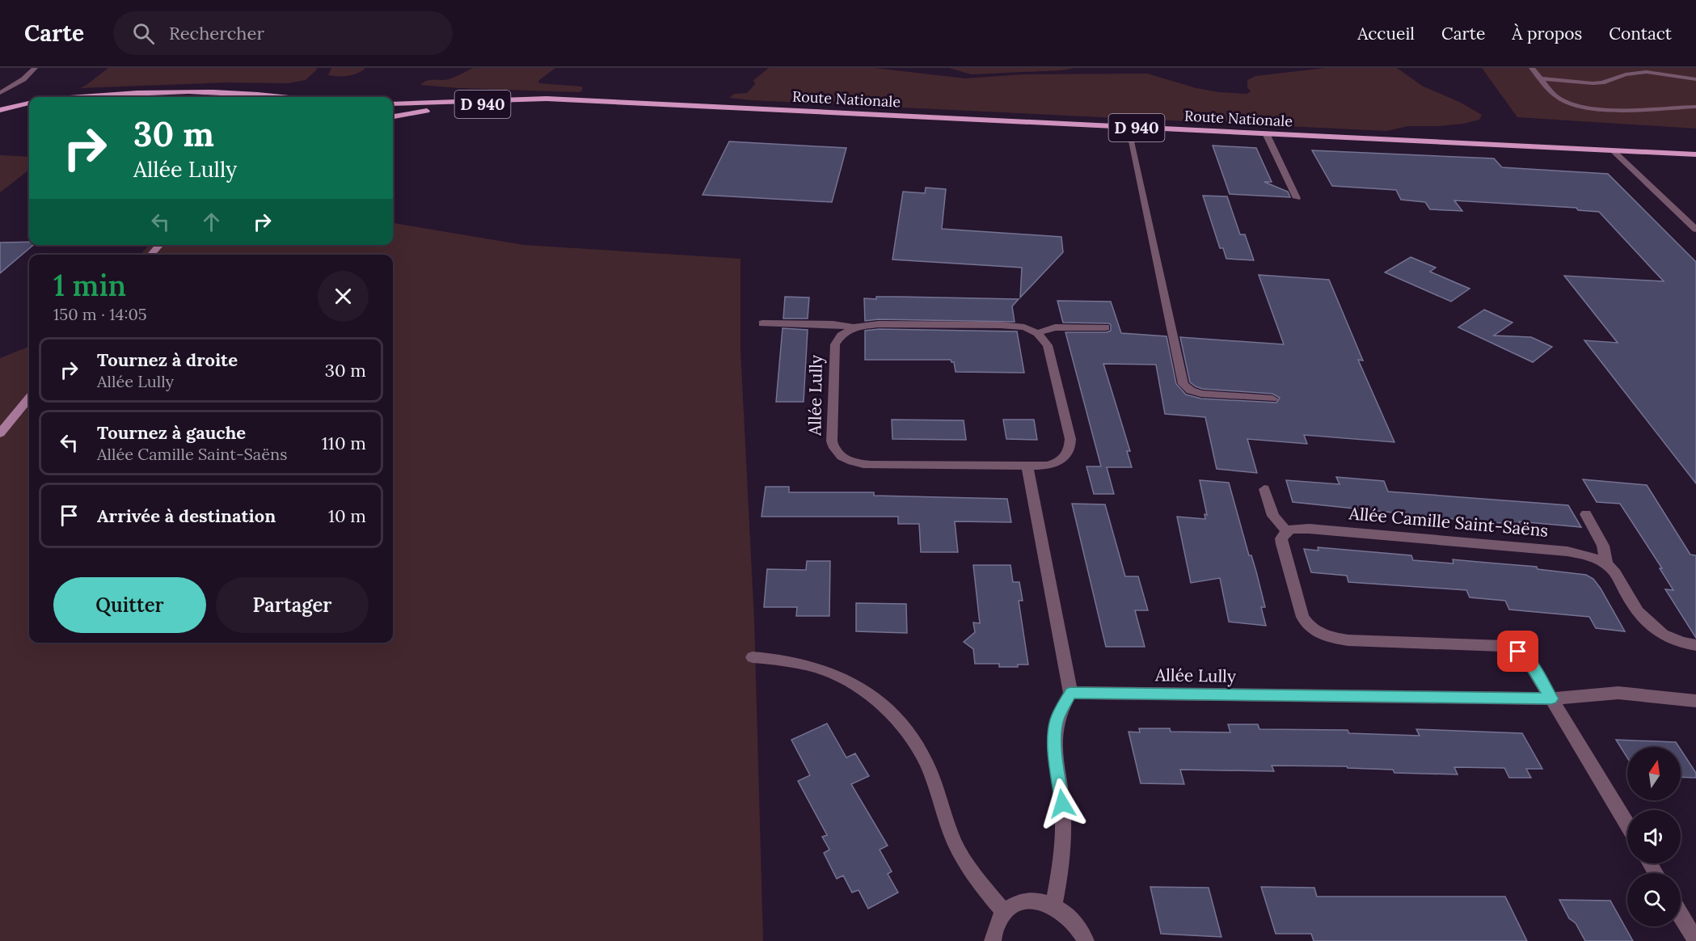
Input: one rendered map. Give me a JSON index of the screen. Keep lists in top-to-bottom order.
{
  "streets": {
    "main road": ["Route Nationale", "D 940"],
    "street": ["Allée Lully", "Allée Camille Saint-Saëns"]
  },
  "crossings": [
    ["Route Nationale", "D 940"]
  ],
  "north": "top",
  "page": {
    "header": "Carte",
    "search": "Rechercher",
    "nav": [
      "Accueil",
      "Carte",
      "À propos",
      "Contact"
    ],
    "turn": ["30 m", "Allée Lully"],
    "heading": ["1 min", "150 m · 14:05"],
    "list": [
      {
        "name": "Tournez à droite",
        "note": "Allée Lully",
        "value": "30 m"
      },
      {
        "name": "Tournez à gauche",
        "note": "Allée Camille Saint-Saëns",
        "value": "110 m"
      },
      {
        "name": "Arrivée à destination",
        "value": "10 m"
      }
    ],
    "buttons": ["Quitter", "Partager"]
  }
}
